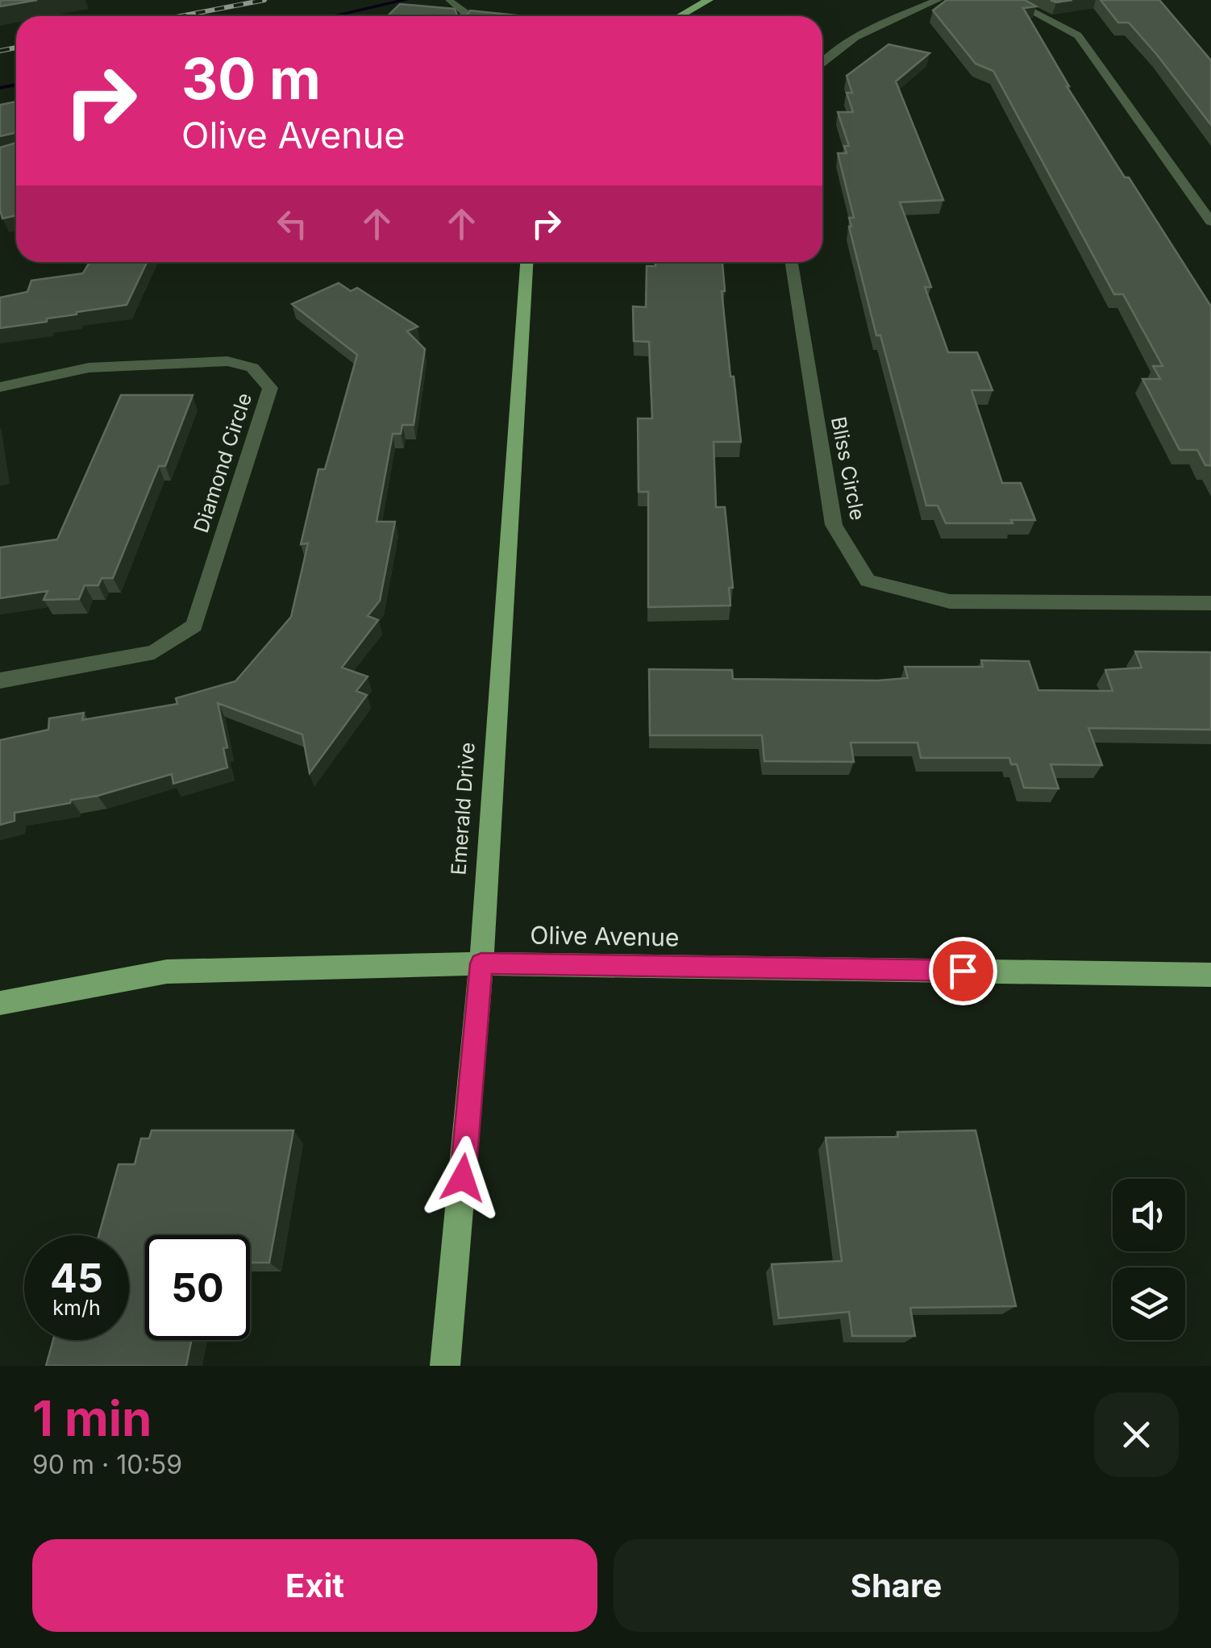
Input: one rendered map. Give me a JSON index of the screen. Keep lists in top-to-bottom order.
{
  "streets": {
    "main road": ["Emerald Drive", "Olive Avenue"],
    "street": ["Diamond Circle", "Bliss Circle"]
  },
  "crossings": [
    ["Emerald Drive", "Olive Avenue"]
  ],
  "page": {
    "turn": ["30 m", "Olive Avenue"],
    "speed": "45 km/h",
    "limit": "50",
    "heading": ["1 min", "90 m · 10:59"],
    "buttons": ["Exit", "Share"]
  }
}
